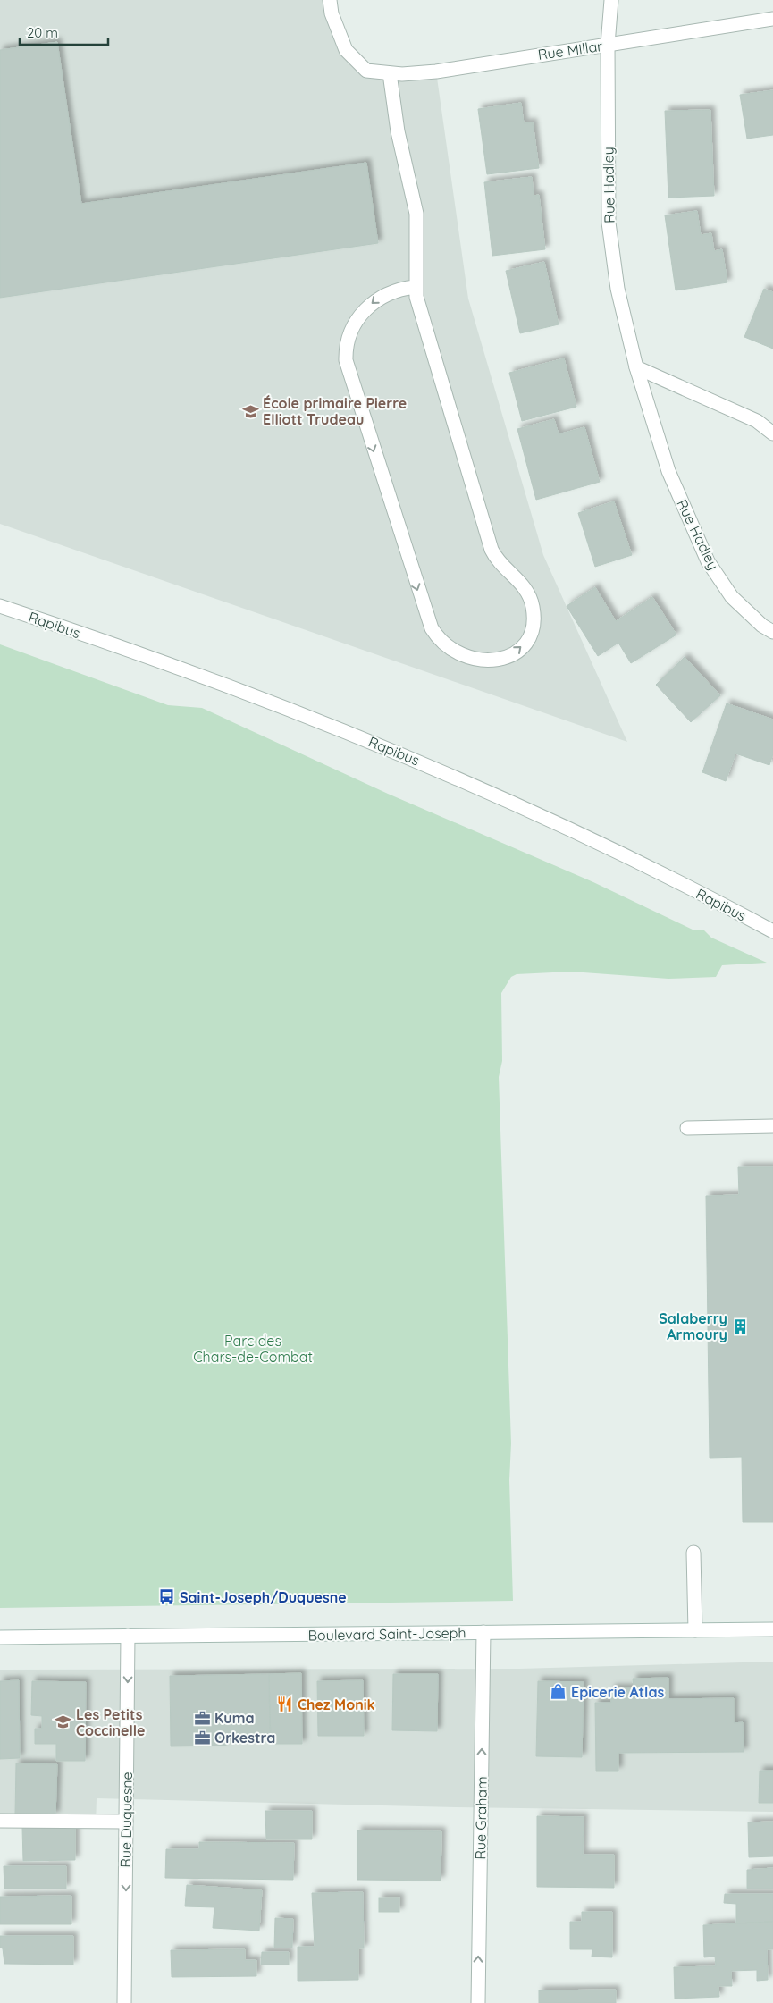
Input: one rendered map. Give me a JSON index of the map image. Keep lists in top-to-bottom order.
{
  "streets": {
    "street": [
      "Rue Millar",
      "Rue Hadley",
      "Rapibus",
      "Boulevard Saint-Joseph",
      "Rue Graham",
      "Rue Duquesne"
    ]
  },
  "crossings": [
    ["Rue Millar", "Rue Hadley"],
    ["Boulevard Saint-Joseph", "Rue Graham"],
    ["Boulevard Saint-Joseph", "Rue Duquesne"]
  ],
  "one_way": ["Rue Graham", "Rue Duquesne"],
  "parks": ["Parc des Chars-de-Combat"],
  "places": {
    "school or university": ["École primaire Pierre Elliott Trudeau", "Les Petits Coccinelle"],
    "building": ["Salaberry Armoury"],
    "bus stop": ["Saint-Joseph/Duquesne"],
    "shop": ["Epicerie Atlas"],
    "restaurant": ["Chez Monik"],
    "office": ["Kuma", "Orkestra"]
  },
  "scale_bar": "20 m"
}
